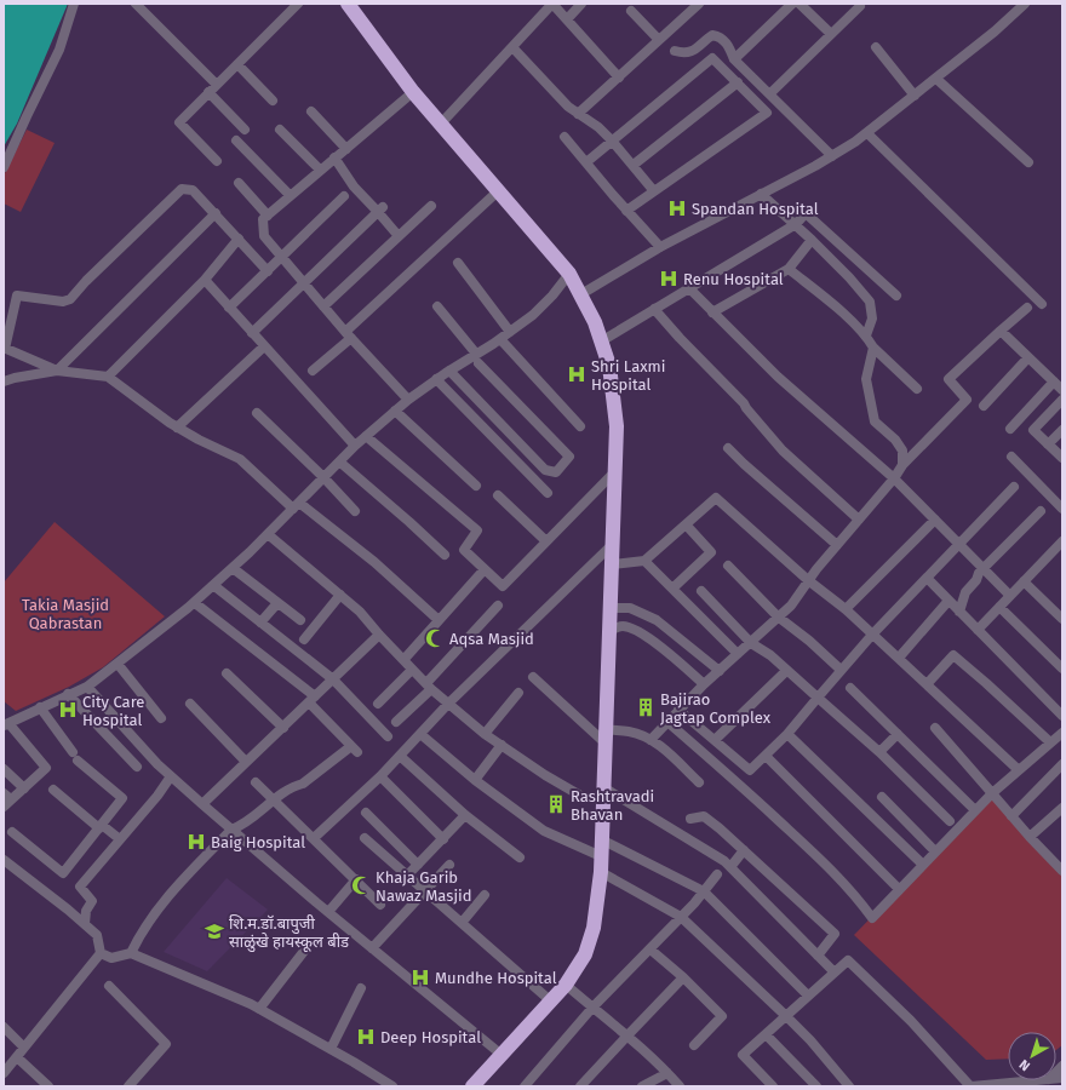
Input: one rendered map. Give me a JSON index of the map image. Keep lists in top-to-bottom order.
{
  "parks": ["Takia Masjid Qabrastan"],
  "places": {
    "hospital": [
      "Spandan Hospital",
      "Renu Hospital",
      "Shri Laxmi Hospital",
      "City Care Hospital",
      "Baig Hospital",
      "Mundhe Hospital",
      "Deep Hospital"
    ],
    "mosque": ["Aqsa Masjid", "Khaja Garib Nawaz Masjid"],
    "building": ["Bajirao Jagtap Complex", "Rashtravadi Bhavan"],
    "school or university": ["शि.म.डॉ.बापुजी साळुंखे हायस्कूल बीड"]
  },
  "north": "bottom left"
}
